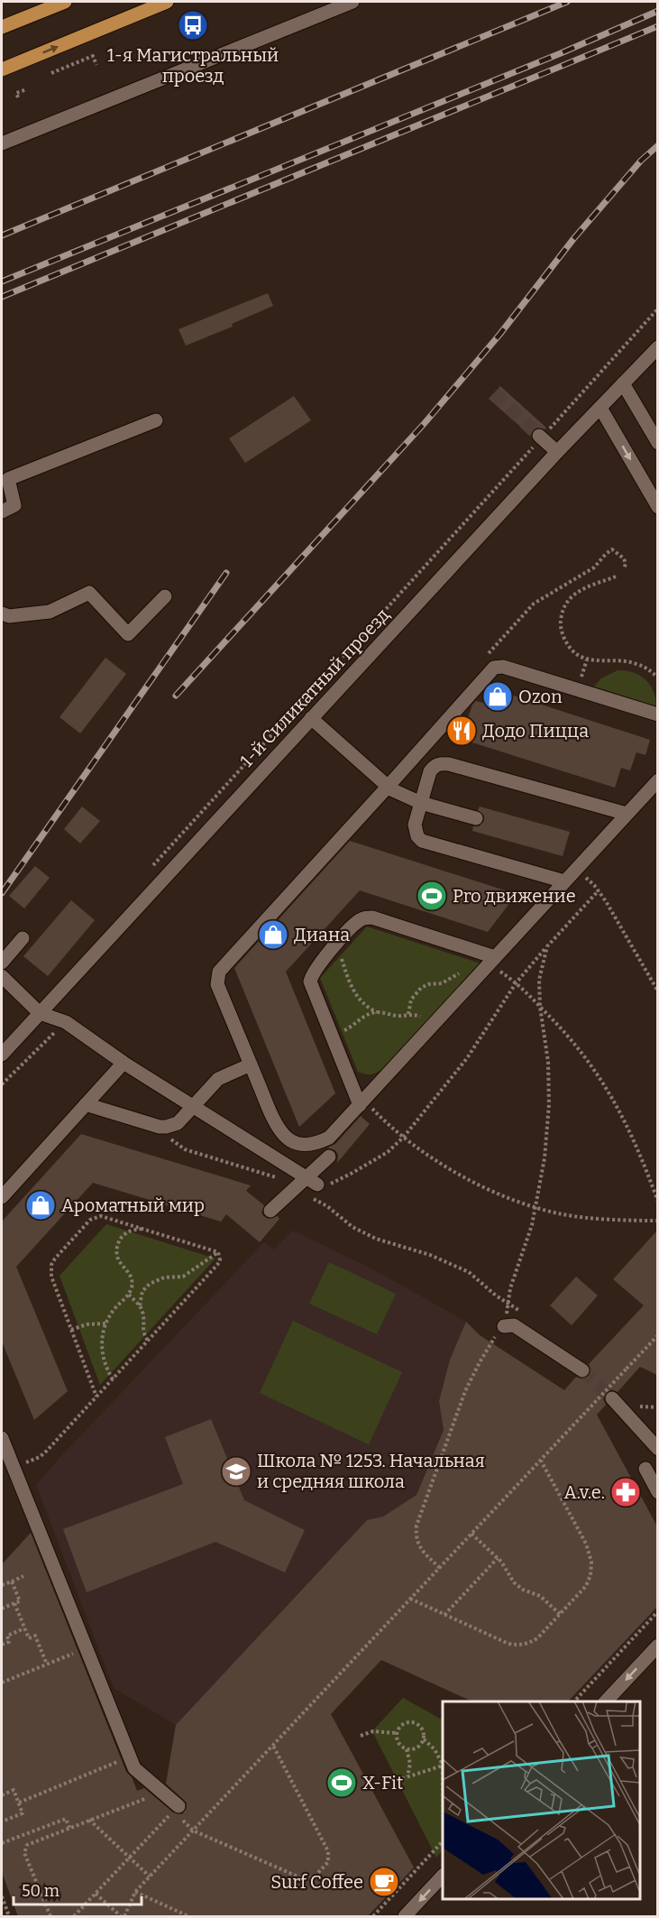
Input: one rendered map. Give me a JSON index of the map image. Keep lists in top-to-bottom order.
{
  "streets": {
    "street": ["1-й Силикатный проезд"]
  },
  "places": {
    "bus stop": ["1-я Магистральный проезд"],
    "shop": ["Ozon", "Диана", "Ароматный мир"],
    "restaurant": ["Додо Пицца"],
    "sports": ["Pro движение", "X-Fit"],
    "school or university": ["Школа № 1253. Начальная и средняя школа"],
    "pharmacy": ["A.v.e."],
    "cafe": ["Surf Coffee"]
  },
  "scale_bar": "50 m"
}
